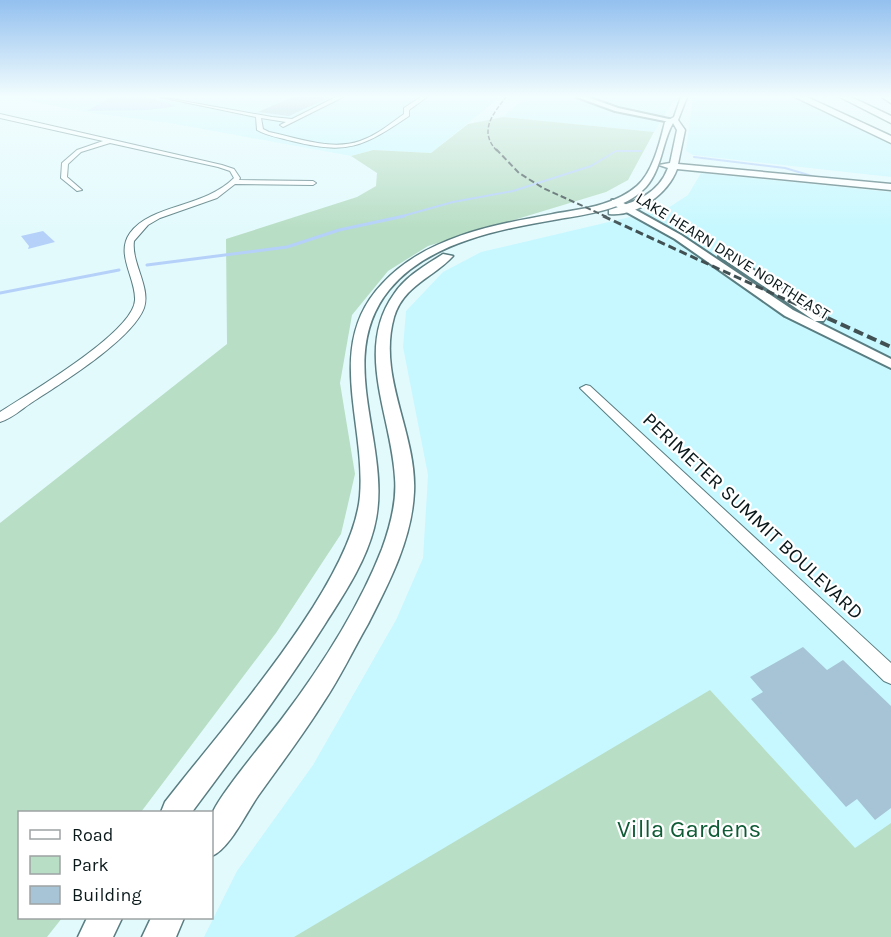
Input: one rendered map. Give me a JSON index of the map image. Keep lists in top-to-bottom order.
{
  "streets": {
    "main road": ["LAKE HEARN DRIVE NORTHEAST"],
    "street": ["PERIMETER SUMMIT BOULEVARD"]
  },
  "parks": ["Villa Gardens"],
  "legend": ["Road", "Park", "Building"]
}
